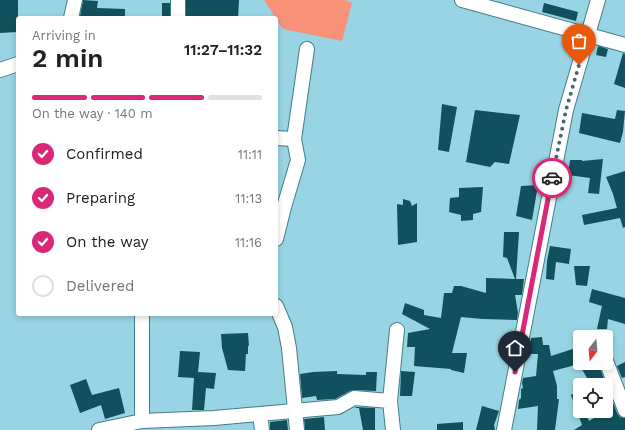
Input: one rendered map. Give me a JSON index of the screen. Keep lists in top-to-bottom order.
{
  "north": "bottom",
  "page": {
    "heading": ["2 min", "Arriving in", "11:27–11:32"],
    "bar": "On the way · 140 m",
    "list": [
      ["Confirmed", "11:11"],
      ["Preparing", "11:13"],
      ["On the way", "11:16"],
      "Delivered"
    ]
  }
}
